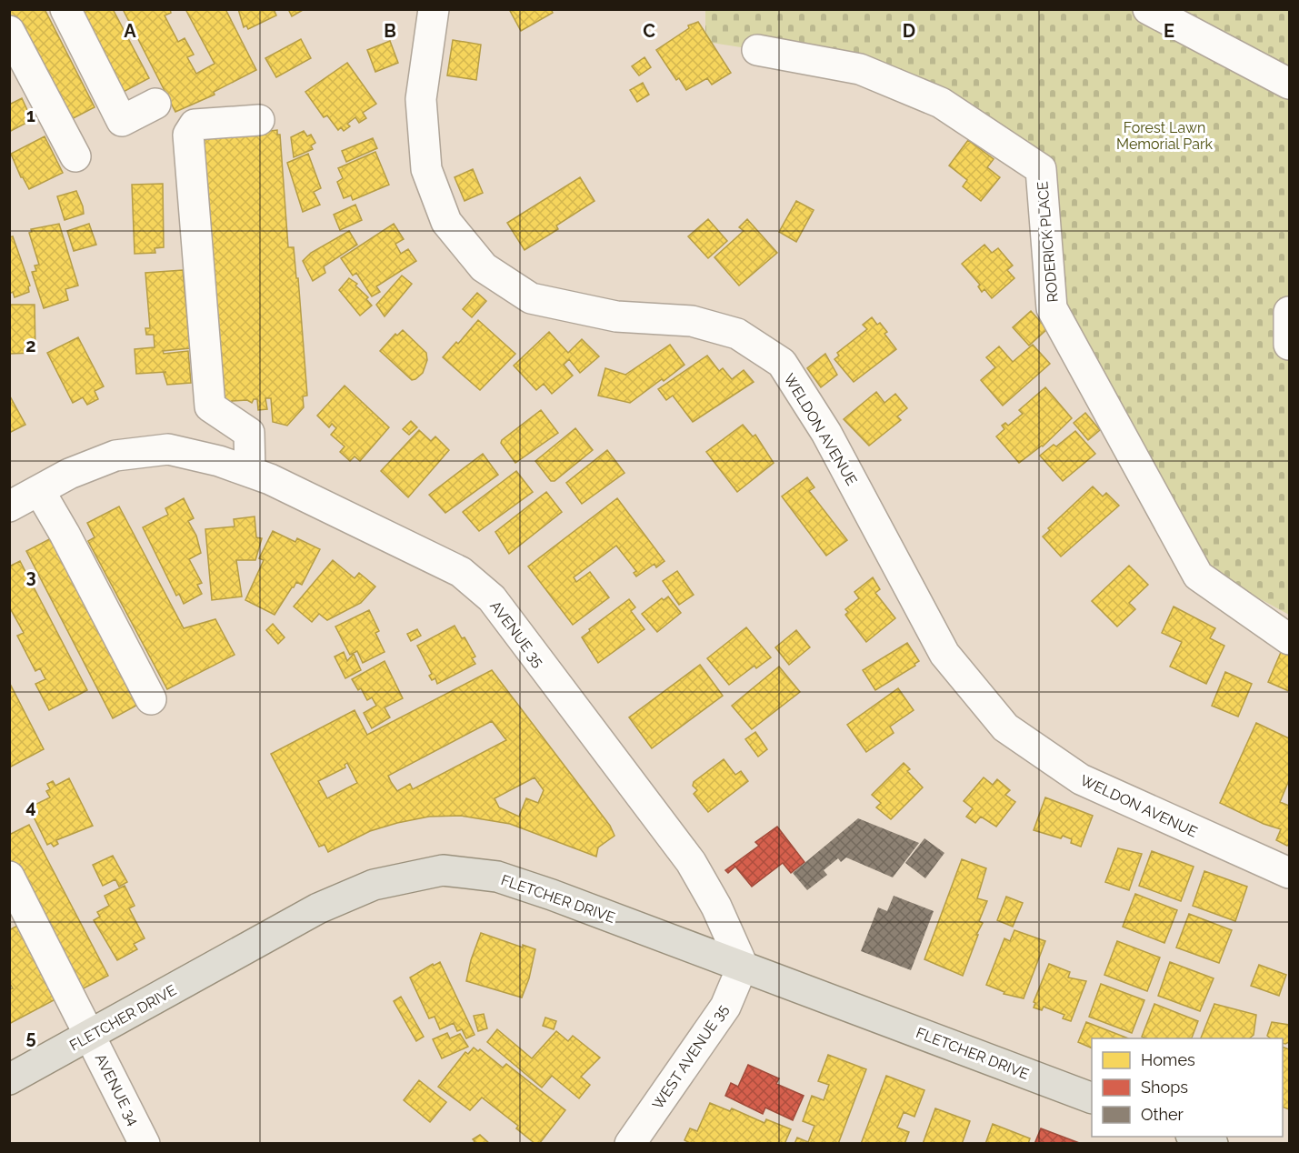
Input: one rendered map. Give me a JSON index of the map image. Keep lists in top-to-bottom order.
{
  "streets": {
    "main road": ["FLETCHER DRIVE"],
    "street": [
      "RODERICK PLACE",
      "WELDON AVENUE",
      "AVENUE 35",
      "WEST AVENUE 35",
      "AVENUE 34"
    ]
  },
  "crossings": [
    ["AVENUE 35", "FLETCHER DRIVE"],
    ["AVENUE 35", "WEST AVENUE 35"],
    ["FLETCHER DRIVE", "WEST AVENUE 35"],
    ["FLETCHER DRIVE", "AVENUE 34"]
  ],
  "parks": ["Forest Lawn Memorial Park"],
  "legend": ["Homes", "Shops", "Other"],
  "grid": {
    "columns": [
      "A",
      "B",
      "C",
      "D",
      "E"
    ],
    "rows": [
      "1",
      "2",
      "3",
      "4",
      "5"
    ]
  }
}
